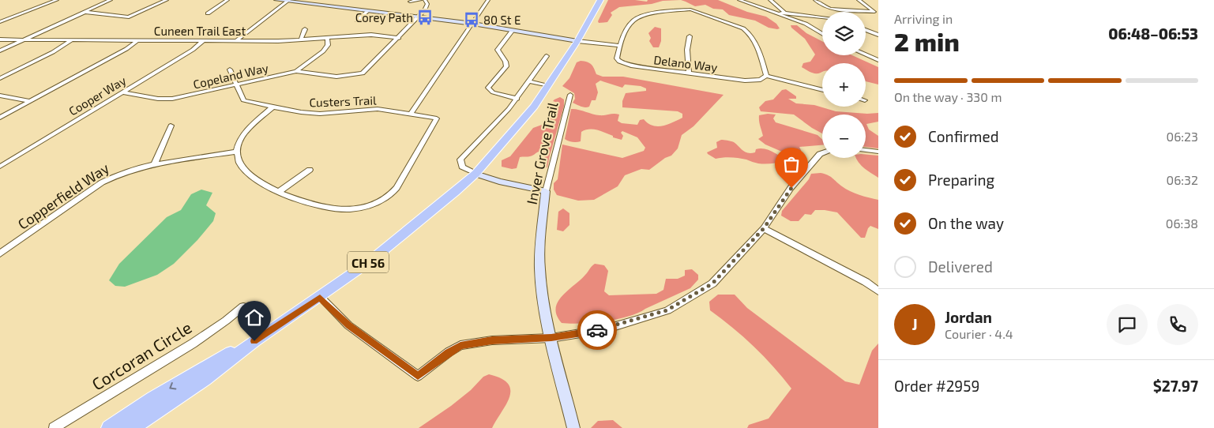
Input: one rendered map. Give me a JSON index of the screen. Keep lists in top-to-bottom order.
{
  "streets": {
    "main road": ["CH 56"],
    "street": [
      "Cuneen Trail East",
      "Delano Way",
      "Copeland Way",
      "Cooper Way",
      "Custers Trail",
      "Inver Grove Trail",
      "Copperfield Way",
      "Corcoran Circle"
    ]
  },
  "crossings": [
    ["Cuneen Trail East", "Copeland Way"],
    ["Cuneen Trail East", "Cooper Way"],
    ["Copeland Way", "Cooper Way"],
    ["Copeland Way", "Custers Trail"]
  ],
  "places": {
    "bus stop": ["Corey Path", "80 St E"]
  },
  "page": {
    "heading": ["2 min", "Arriving in", "06:48–06:53"],
    "panel": [
      "Jordan",
      "Courier · 4.4",
      "Order #2959",
      "$27.97"
    ],
    "map_buttons": ["+", "−"],
    "bar": "On the way · 330 m",
    "list": [
      ["Confirmed", "06:23"],
      ["Preparing", "06:32"],
      ["On the way", "06:38"],
      "Delivered"
    ],
    "round": "J"
  }
}
